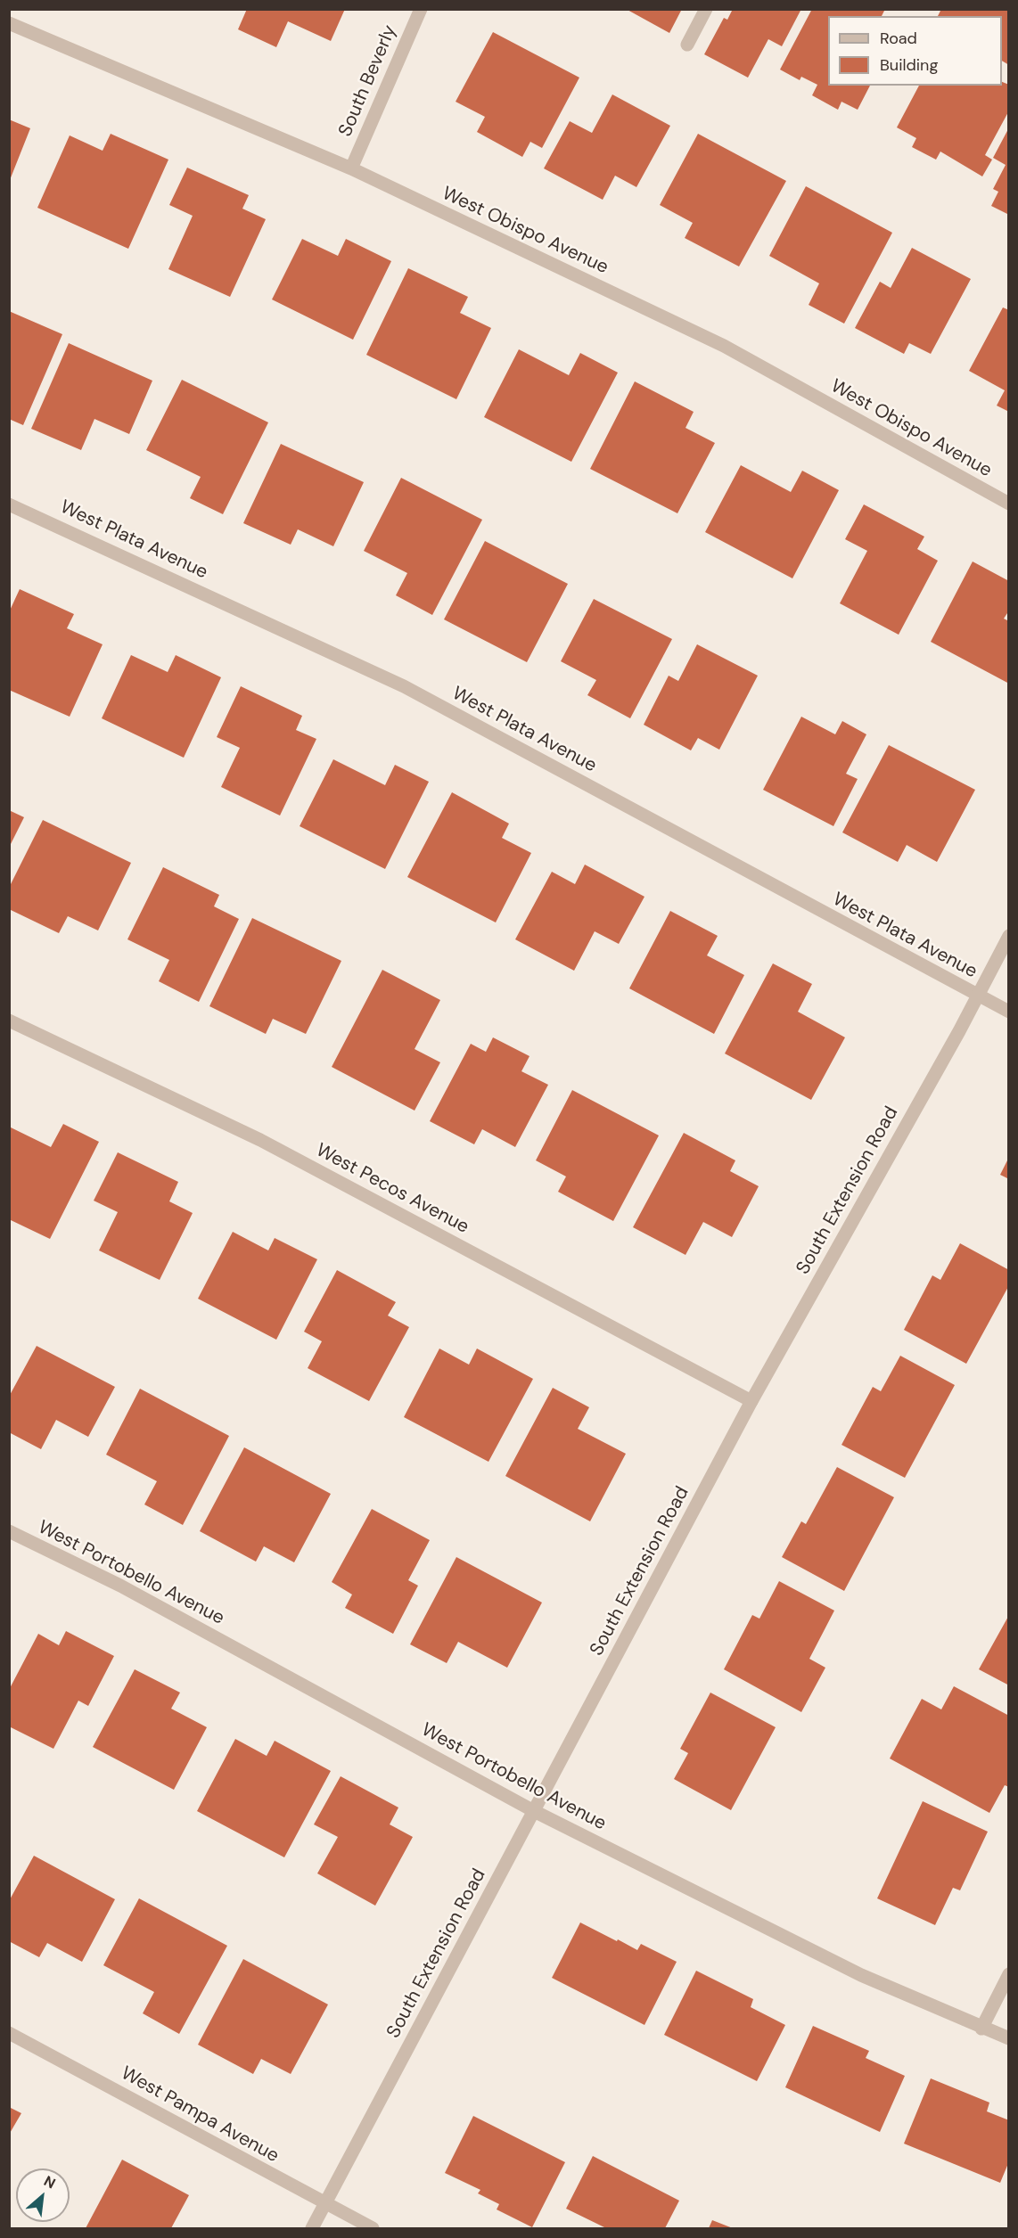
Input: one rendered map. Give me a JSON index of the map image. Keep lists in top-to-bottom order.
{
  "streets": {
    "street": [
      "South Beverly",
      "West Obispo Avenue",
      "West Plata Avenue",
      "West Pecos Avenue",
      "South Extension Road",
      "West Portobello Avenue",
      "West Pampa Avenue"
    ]
  },
  "crossings": [
    ["South Beverly", "West Obispo Avenue"],
    ["West Plata Avenue", "South Extension Road"],
    ["West Pecos Avenue", "South Extension Road"],
    ["South Extension Road", "West Portobello Avenue"],
    ["South Extension Road", "West Pampa Avenue"]
  ],
  "legend": ["Road", "Building"],
  "north": "top right"
}
